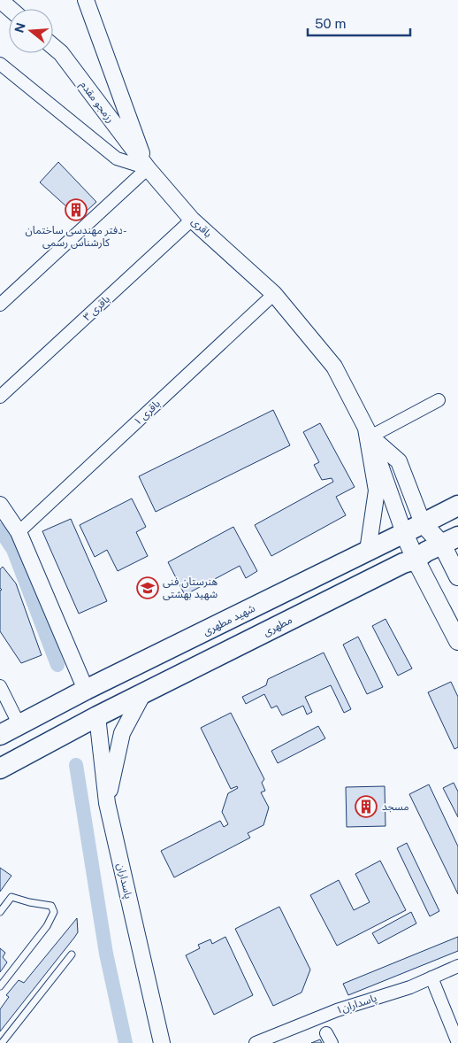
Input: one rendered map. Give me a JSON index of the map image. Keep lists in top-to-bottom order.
{
  "streets": {
    "main road": ["شهید مطهری", "مطهری"],
    "street": [
      "رزمجو مقدم",
      "باقری",
      "باقری ۳",
      "باقری ۱",
      "پاسداران",
      "پاسداران۱"
    ]
  },
  "crossings": [
    ["رزمجو مقدم", "باقری"],
    ["باقری", "باقری ۳"],
    ["باقری", "باقری ۱"],
    ["باقری", "شهید مطهری"],
    ["مطهری", "پاسداران"]
  ],
  "places": {
    "building": ["دفتر مهندسی ساختمان- کارشناس رسمی", "مسجد"],
    "school or university": ["هنرستان فنی شهید بهشتی"]
  },
  "scale_bar": "50 m",
  "north": "left"
}
